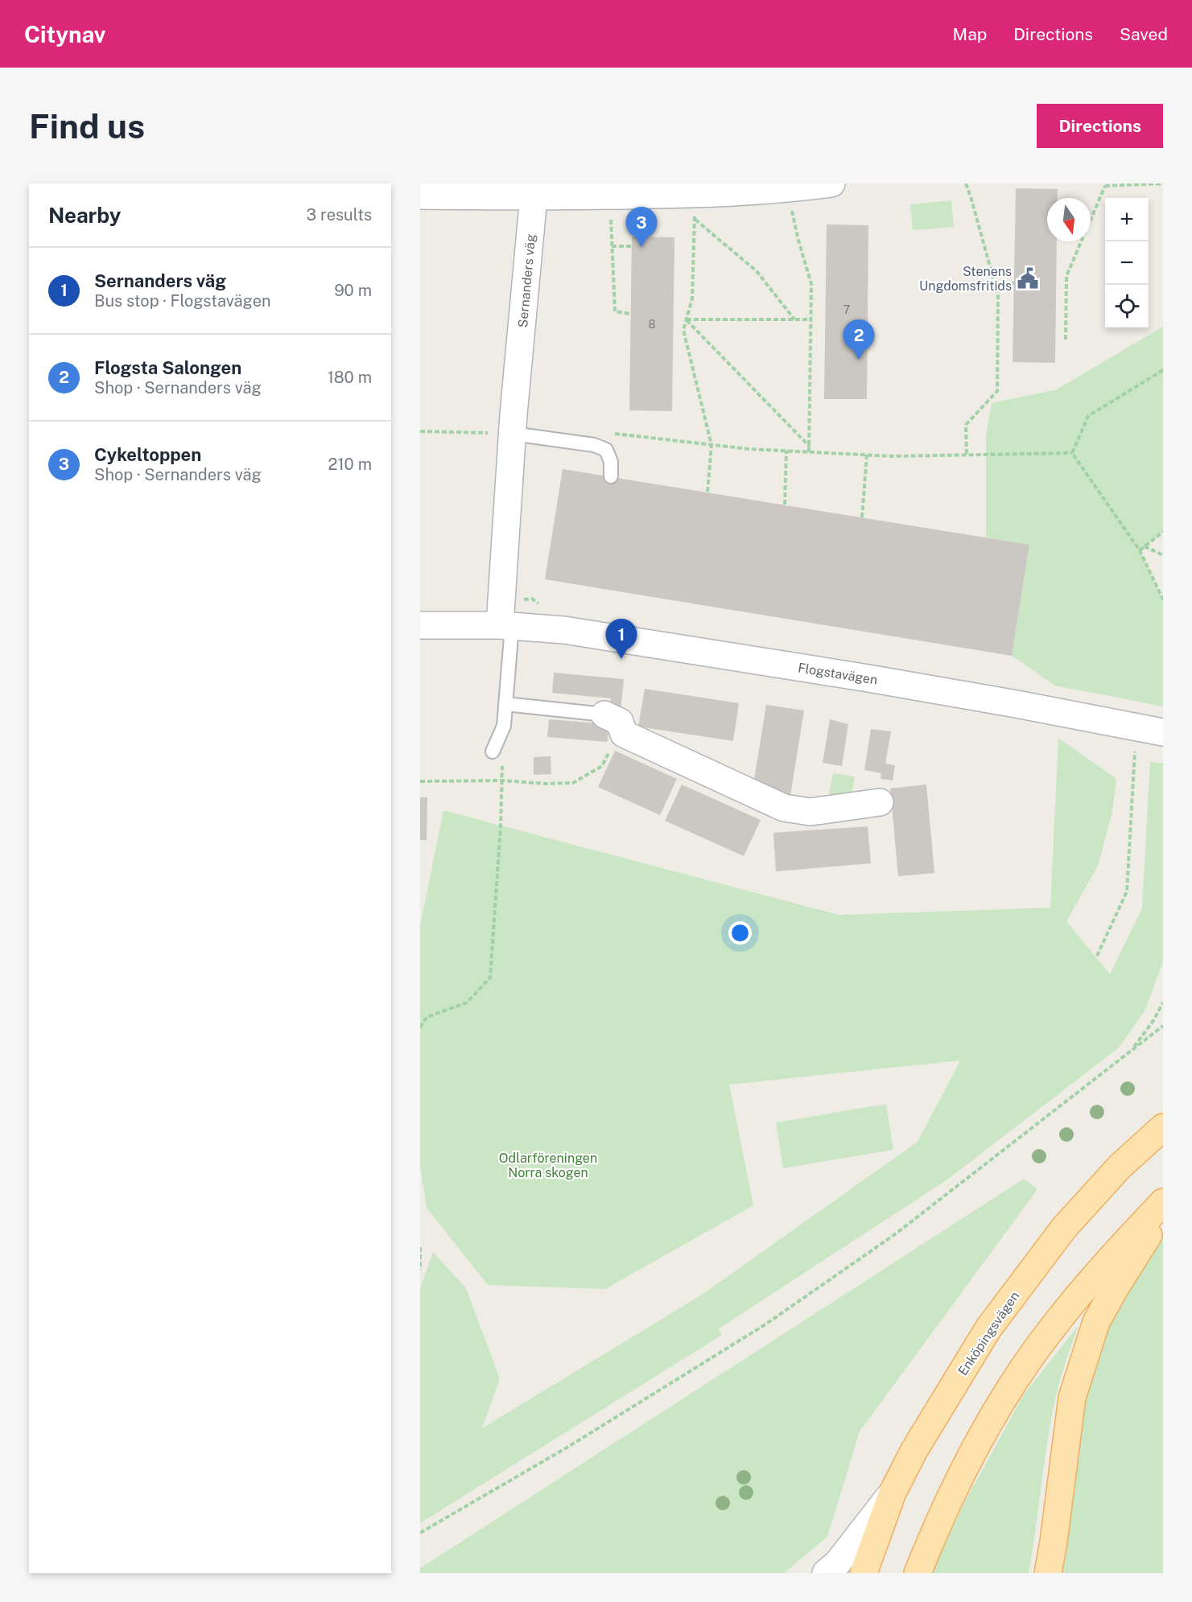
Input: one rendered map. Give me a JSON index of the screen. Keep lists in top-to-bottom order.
{
  "streets": {
    "main road": ["Enköpingsvägen"],
    "street": ["Sernanders väg", "Flogstavägen"]
  },
  "crossings": [
    ["Sernanders väg", "Flogstavägen"]
  ],
  "parks": ["Odlarföreningen Norra skogen"],
  "places": {
    "public building": ["Stenens Ungdomsfritids"]
  },
  "house_numbers": ["7", "8"],
  "north": "bottom",
  "page": {
    "header": "Citynav",
    "nav": ["Map", "Directions", "Saved"],
    "buttons": "Directions",
    "title": "Find us",
    "heading": ["Nearby", "3 results"],
    "map_buttons": ["+", "−"],
    "pins": ["3", "2", "1"],
    "list": [
      {
        "mark": "1",
        "name": "Sernanders väg",
        "note": "Bus stop · Flogstavägen",
        "value": "90 m"
      },
      {
        "mark": "2",
        "name": "Flogsta Salongen",
        "note": "Shop · Sernanders väg",
        "value": "180 m"
      },
      {
        "mark": "3",
        "name": "Cykeltoppen",
        "note": "Shop · Sernanders väg",
        "value": "210 m"
      }
    ]
  }
}
